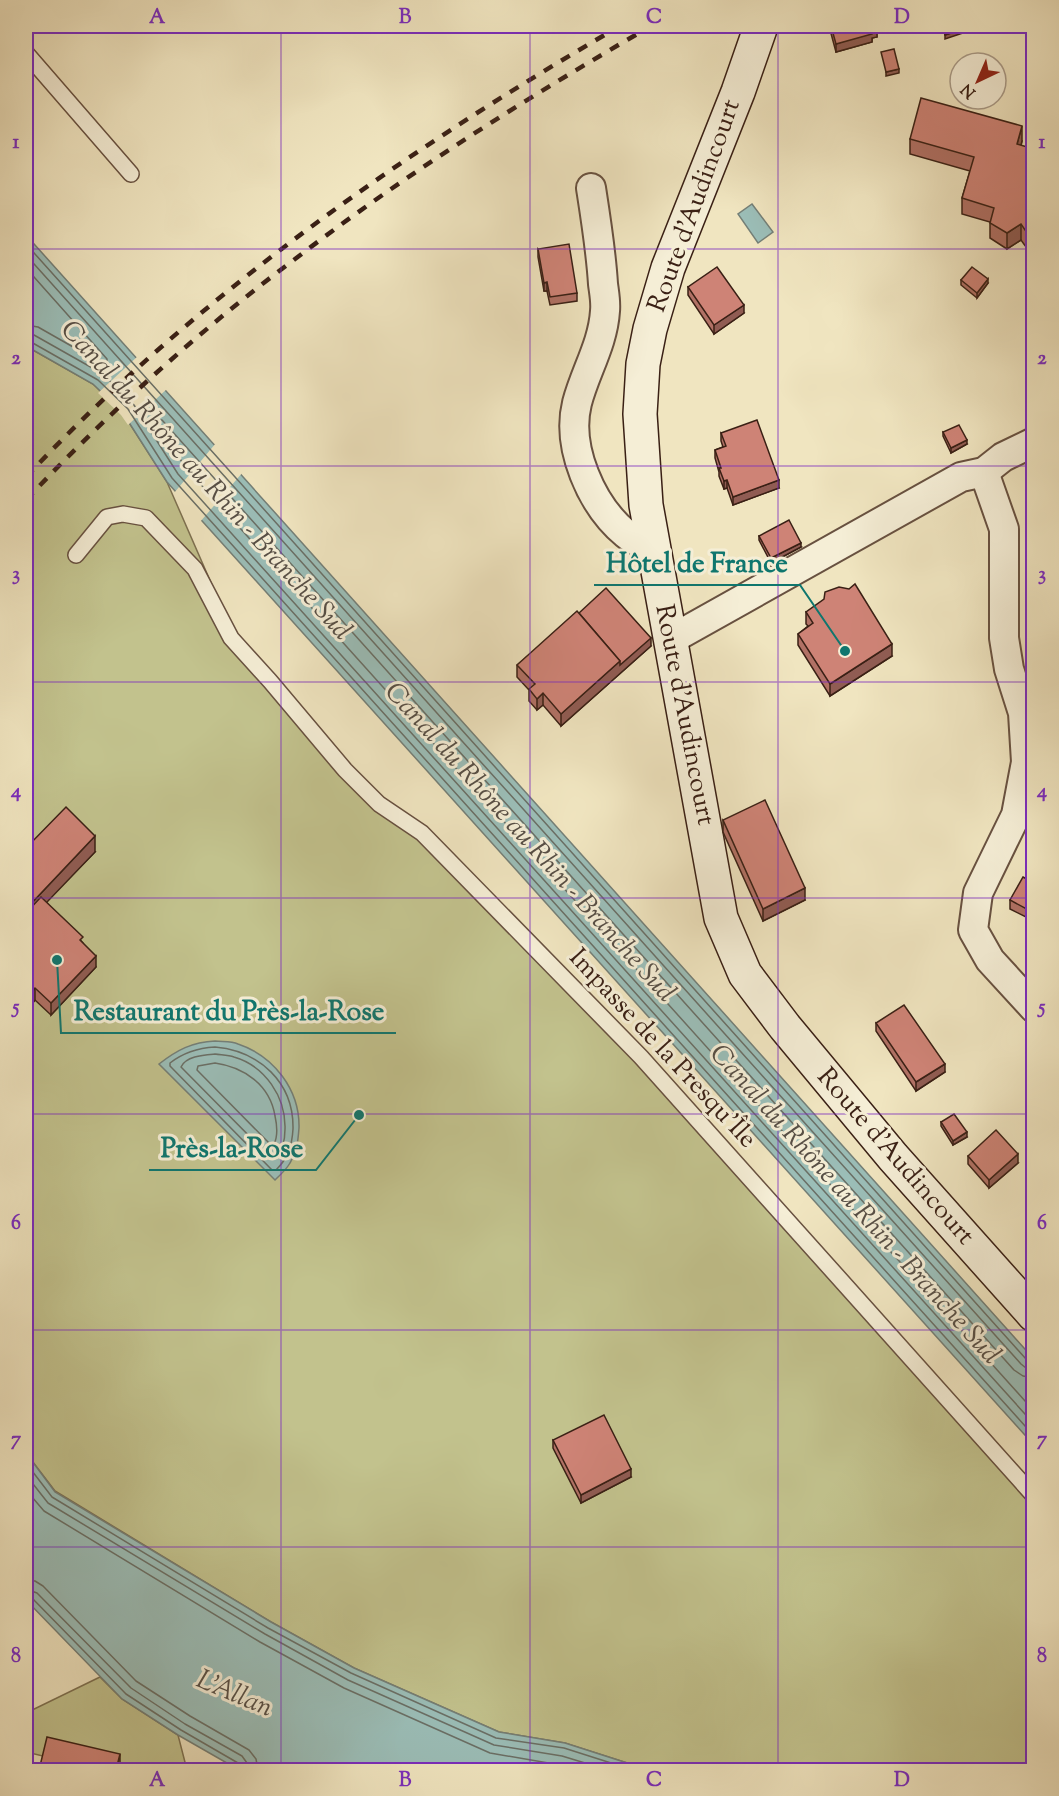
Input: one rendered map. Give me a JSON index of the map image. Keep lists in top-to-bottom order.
{
  "streets": {
    "main road": ["Route d'Audincourt"],
    "lane": ["Impasse de la Presqu'Île"]
  },
  "water": ["Canal du Rhône au Rhin - Branche Sud", "L'Allan"],
  "places": ["Hôtel de France", "Restaurant du Près-la-Rose", "Près-la-Rose"],
  "north": "bottom left",
  "grid": {
    "columns": [
      "A",
      "B",
      "C",
      "D"
    ],
    "rows": [
      "1",
      "2",
      "3",
      "4",
      "5",
      "6",
      "7",
      "8"
    ]
  }
}
